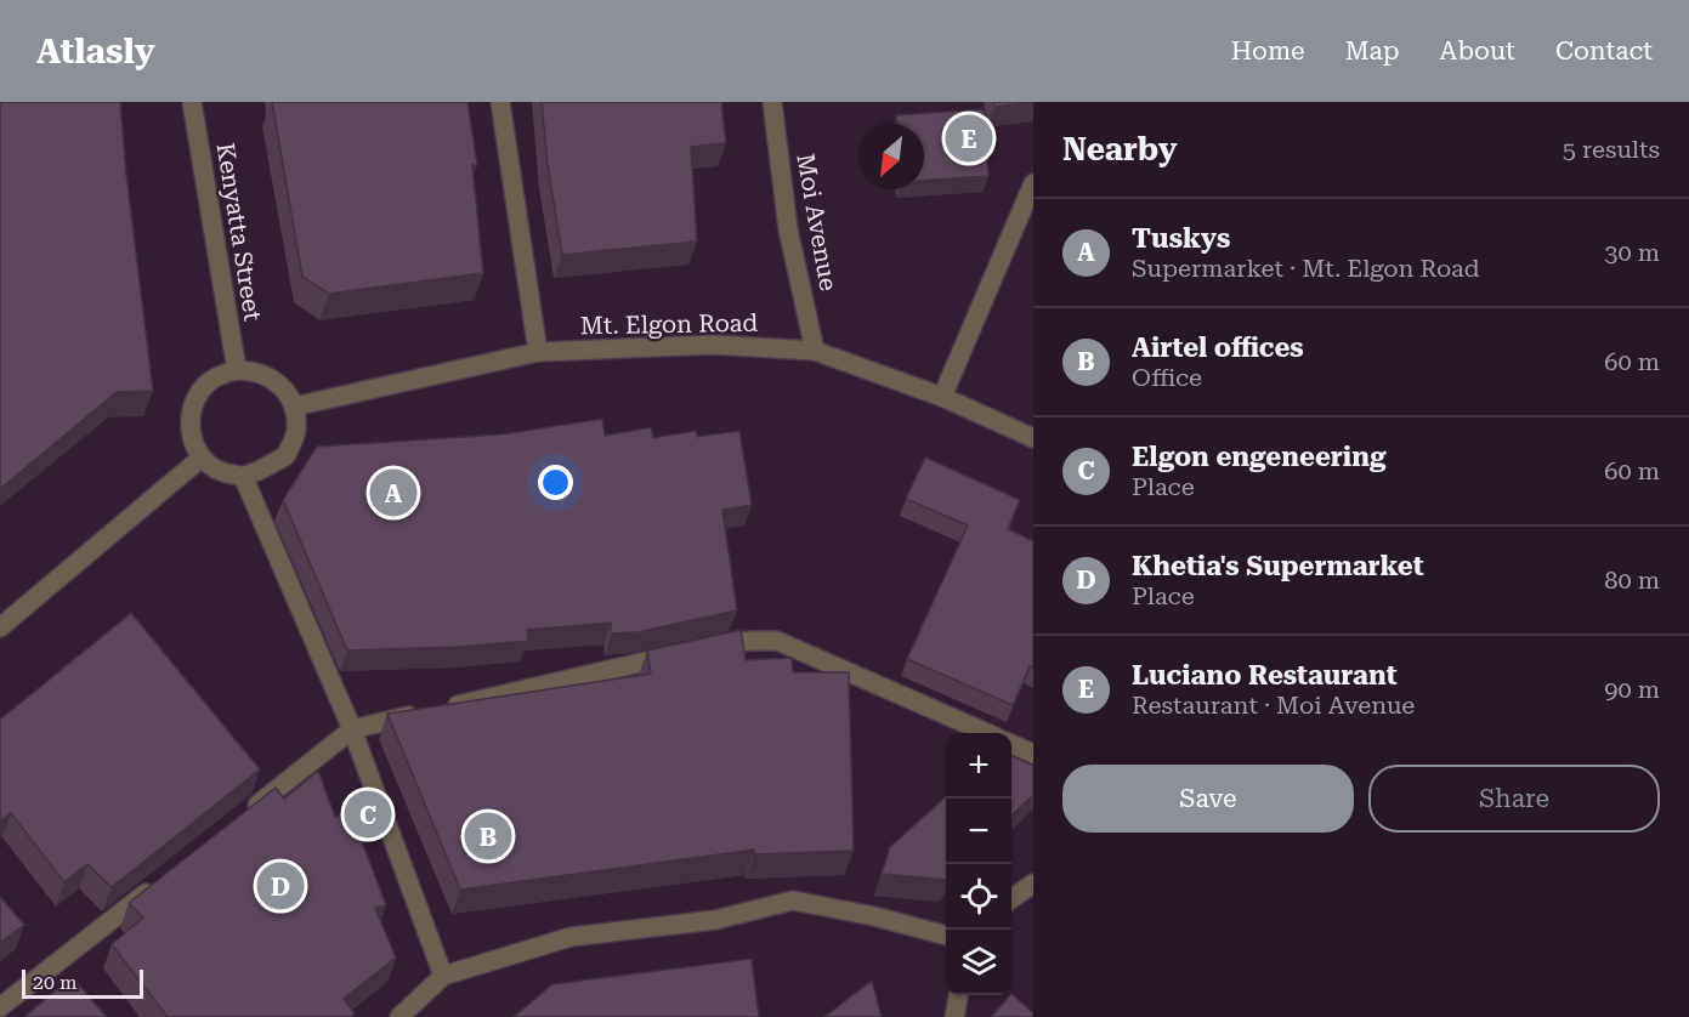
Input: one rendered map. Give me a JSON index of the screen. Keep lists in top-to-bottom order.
{
  "streets": {
    "street": ["Moi Avenue", "Kenyatta Street", "Mt. Elgon Road"]
  },
  "crossings": [
    ["Moi Avenue", "Mt. Elgon Road"],
    ["Kenyatta Street", "Mt. Elgon Road"]
  ],
  "scale_bar": "20 m",
  "north": "bottom left",
  "page": {
    "header": "Atlasly",
    "nav": [
      "Home",
      "Map",
      "About",
      "Contact"
    ],
    "heading": ["Nearby", "5 results"],
    "pins": [
      "E",
      "A",
      "C",
      "B",
      "D"
    ],
    "list": [
      {
        "mark": "A",
        "name": "Tuskys",
        "note": "Supermarket · Mt. Elgon Road",
        "value": "30 m"
      },
      {
        "mark": "B",
        "name": "Airtel offices",
        "note": "Office",
        "value": "60 m"
      },
      {
        "mark": "C",
        "name": "Elgon engeneering",
        "note": "Place",
        "value": "60 m"
      },
      {
        "mark": "D",
        "name": "Khetia's Supermarket",
        "note": "Place",
        "value": "80 m"
      },
      {
        "mark": "E",
        "name": "Luciano Restaurant",
        "note": "Restaurant · Moi Avenue",
        "value": "90 m"
      }
    ],
    "map_buttons": ["+", "−"],
    "buttons": ["Save", "Share"],
    "scale": "20 m"
  }
}
